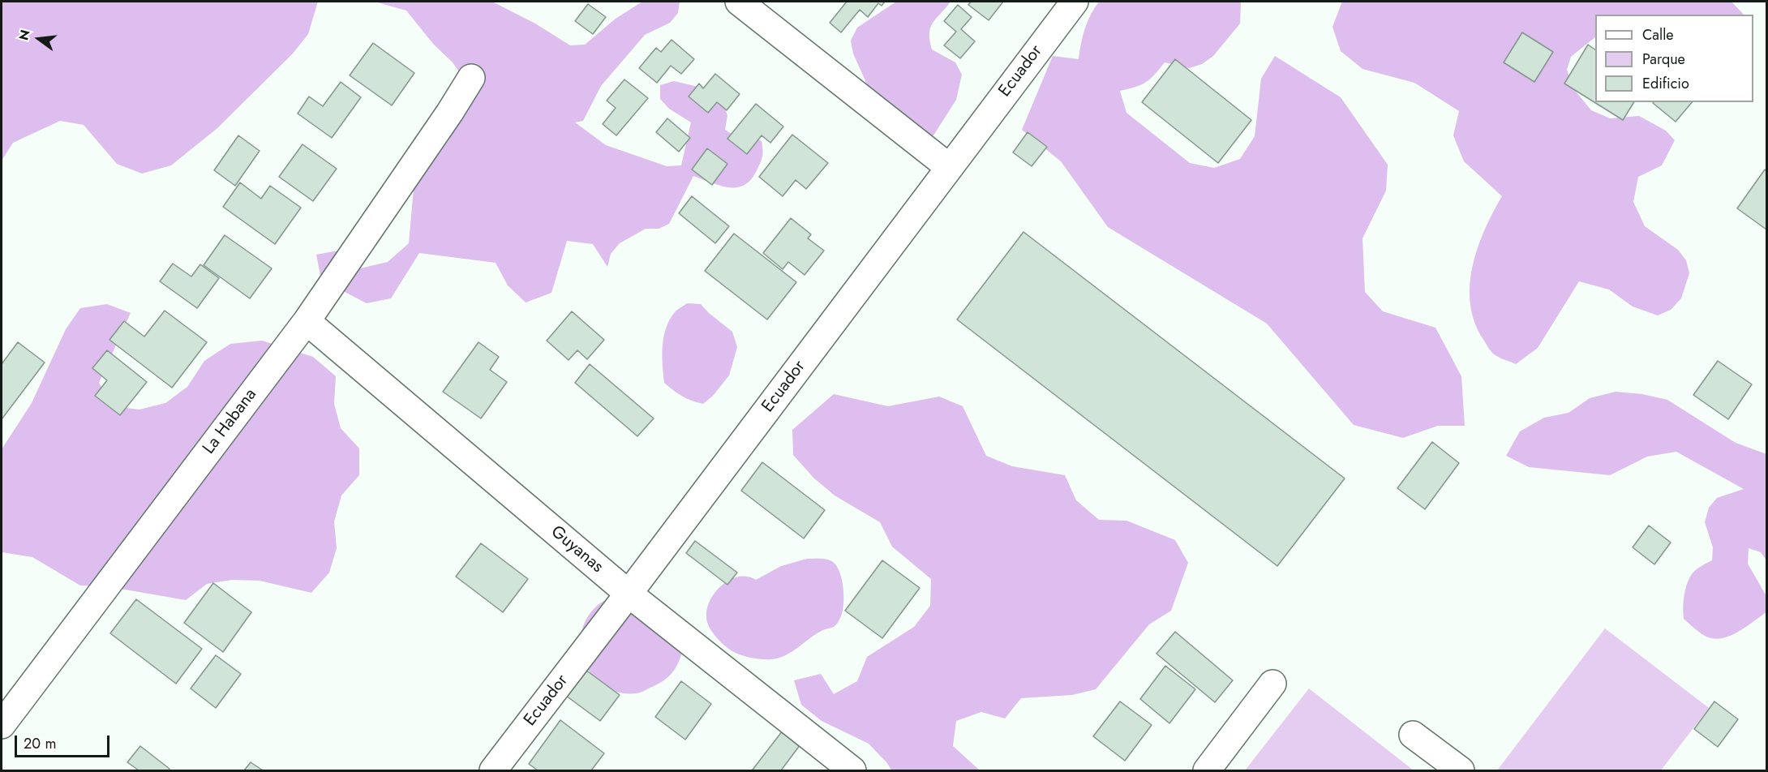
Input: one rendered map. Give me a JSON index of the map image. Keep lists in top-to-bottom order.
{
  "streets": {
    "street": ["Ecuador", "La Habana", "Guyanas"]
  },
  "crossings": [
    ["Ecuador", "Guyanas"],
    ["La Habana", "Guyanas"]
  ],
  "legend": ["Calle", "Parque", "Edificio"],
  "scale_bar": "20 m",
  "north": "left"
}
